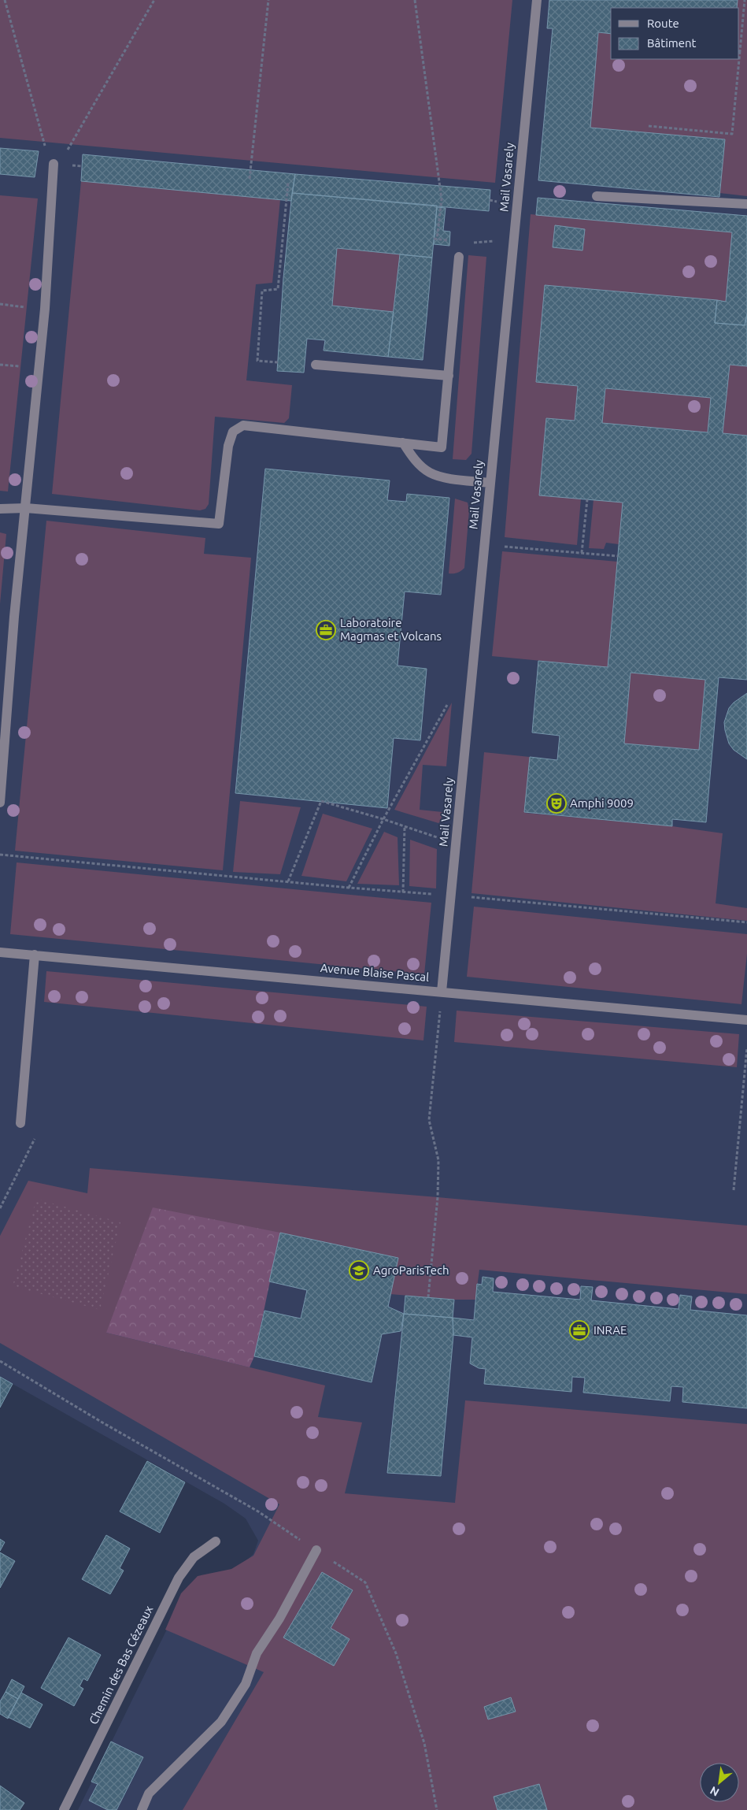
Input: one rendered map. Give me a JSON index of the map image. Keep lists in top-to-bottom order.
{
  "streets": {
    "street": ["Mail Vasarely", "Avenue Blaise Pascal", "Chemin des Bas Cézeaux"]
  },
  "crossings": [
    ["Mail Vasarely", "Avenue Blaise Pascal"]
  ],
  "places": {
    "office": ["Laboratoire Magmas et Volcans", "INRAE"],
    "theatre": ["Amphi 9009"],
    "school or university": ["AgroParisTech"]
  },
  "legend": ["Route", "Bâtiment"],
  "north": "bottom left"
}
